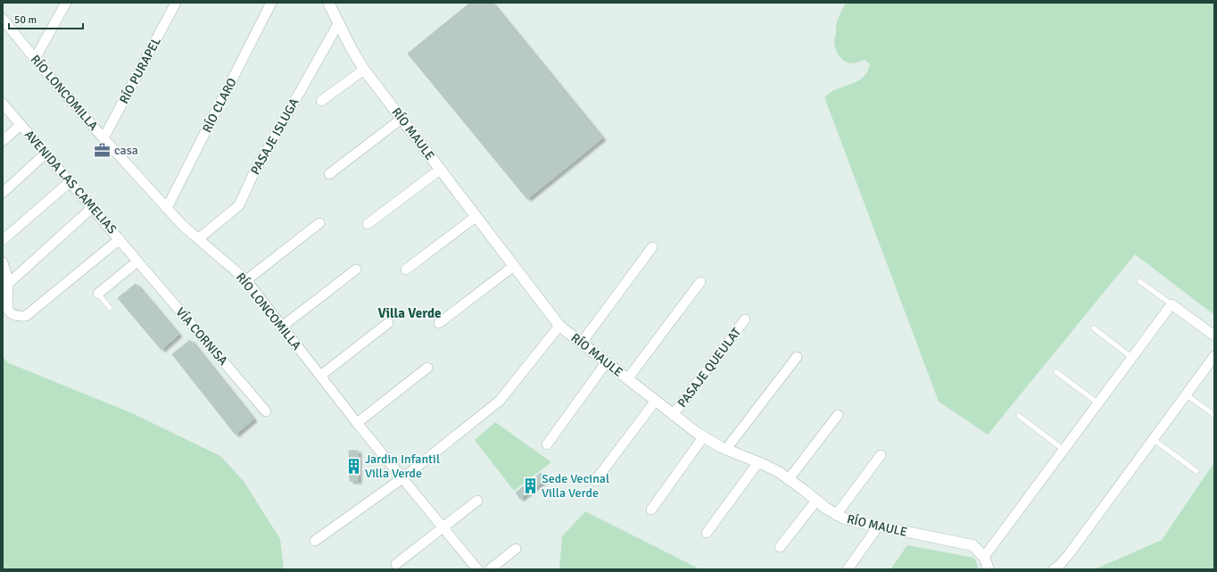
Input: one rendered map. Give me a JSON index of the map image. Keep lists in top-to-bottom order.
{
  "streets": {
    "street": [
      "RÍO PURAPEL",
      "RÍO LONCOMILLA",
      "RÍO CLARO",
      "RÍO MAULE",
      "PASAJE ISLUGA",
      "AVENIDA LAS CAMELIAS",
      "VÍA CORNISA",
      "PASAJE QUEULAT"
    ]
  },
  "crossings": [
    ["RÍO PURAPEL", "RÍO LONCOMILLA"],
    ["RÍO LONCOMILLA", "RÍO CLARO"],
    ["RÍO LONCOMILLA", "PASAJE ISLUGA"],
    ["RÍO MAULE", "PASAJE ISLUGA"],
    ["RÍO MAULE", "PASAJE QUEULAT"],
    ["AVENIDA LAS CAMELIAS", "VÍA CORNISA"]
  ],
  "districts": ["Villa Verde"],
  "places": {
    "office": ["casa"],
    "building": ["Jardin Infantil Villa Verde", "Sede Vecinal Villa Verde"]
  },
  "scale_bar": "50 m"
}
